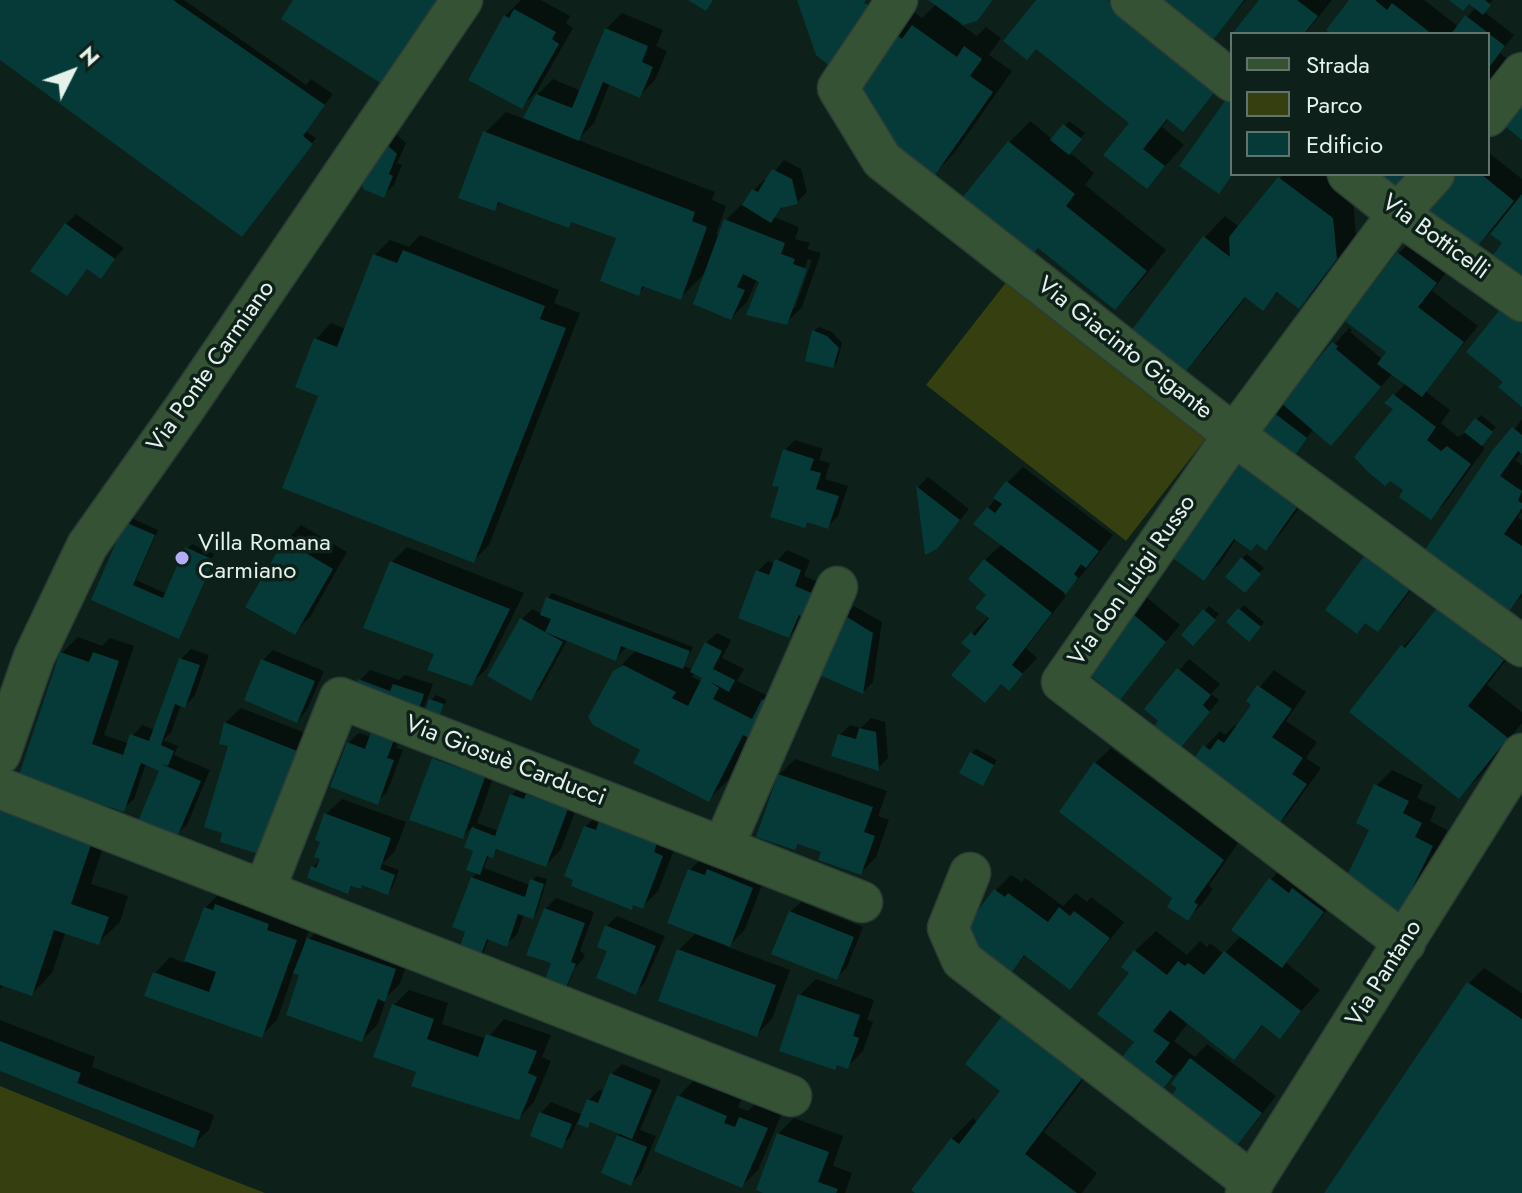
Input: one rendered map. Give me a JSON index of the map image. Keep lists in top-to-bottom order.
{
  "streets": {
    "street": [
      "Via Botticelli",
      "Via Giacinto Gigante",
      "Via Ponte Carmiano",
      "Via don Luigi Russo",
      "Via Giosuè Carducci",
      "Via Pantano"
    ]
  },
  "crossings": [
    ["Via Botticelli", "Via don Luigi Russo"],
    ["Via Giacinto Gigante", "Via don Luigi Russo"],
    ["Via don Luigi Russo", "Via Pantano"]
  ],
  "places": ["Villa Romana Carmiano"],
  "legend": ["Strada", "Parco", "Edificio"],
  "north": "top right"
}
